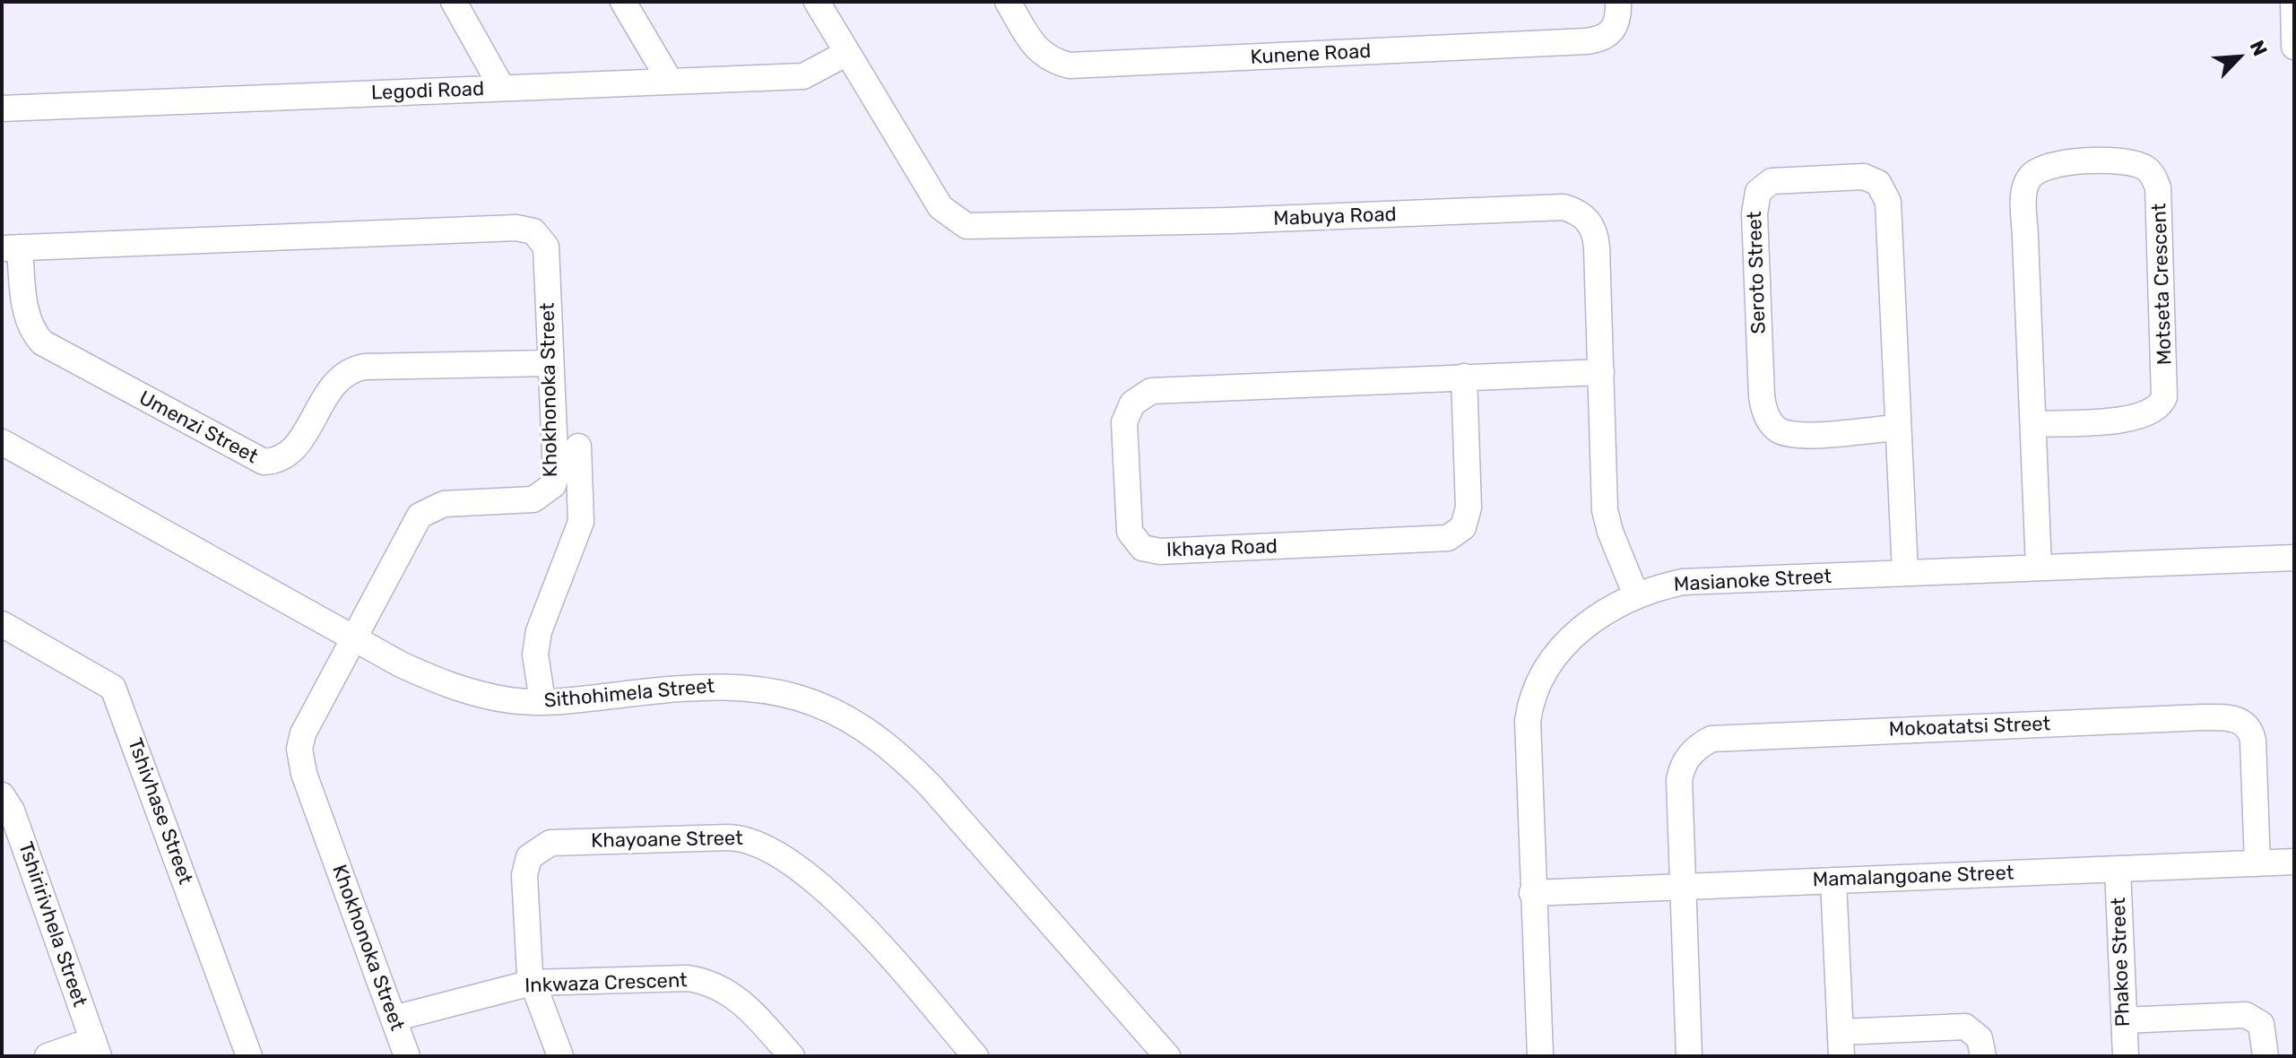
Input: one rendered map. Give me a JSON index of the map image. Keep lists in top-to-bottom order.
{
  "streets": {
    "street": [
      "Kunene Road",
      "Legodi Road",
      "Mabuya Road",
      "Seroto Street",
      "Motseta Crescent",
      "Khokhonoka Street",
      "Umenzi Street",
      "Ikhaya Road",
      "Masianoke Street",
      "Sithohimela Street",
      "Mokoatatsi Street",
      "Tshivhase Street",
      "Khayoane Street",
      "Mamalangoane Street",
      "Tshiririvhela Street",
      "Phakoe Street",
      "Inkwaza Crescent"
    ]
  },
  "crossings": [
    ["Legodi Road", "Mabuya Road"],
    ["Mabuya Road", "Ikhaya Road"],
    ["Mabuya Road", "Masianoke Street"],
    ["Seroto Street", "Masianoke Street"],
    ["Khokhonoka Street", "Umenzi Street"],
    ["Khokhonoka Street", "Sithohimela Street"],
    ["Khokhonoka Street", "Inkwaza Crescent"],
    ["Masianoke Street", "Mamalangoane Street"],
    ["Mokoatatsi Street", "Mamalangoane Street"],
    ["Khayoane Street", "Inkwaza Crescent"],
    ["Mamalangoane Street", "Phakoe Street"]
  ],
  "north": "top right"
}
